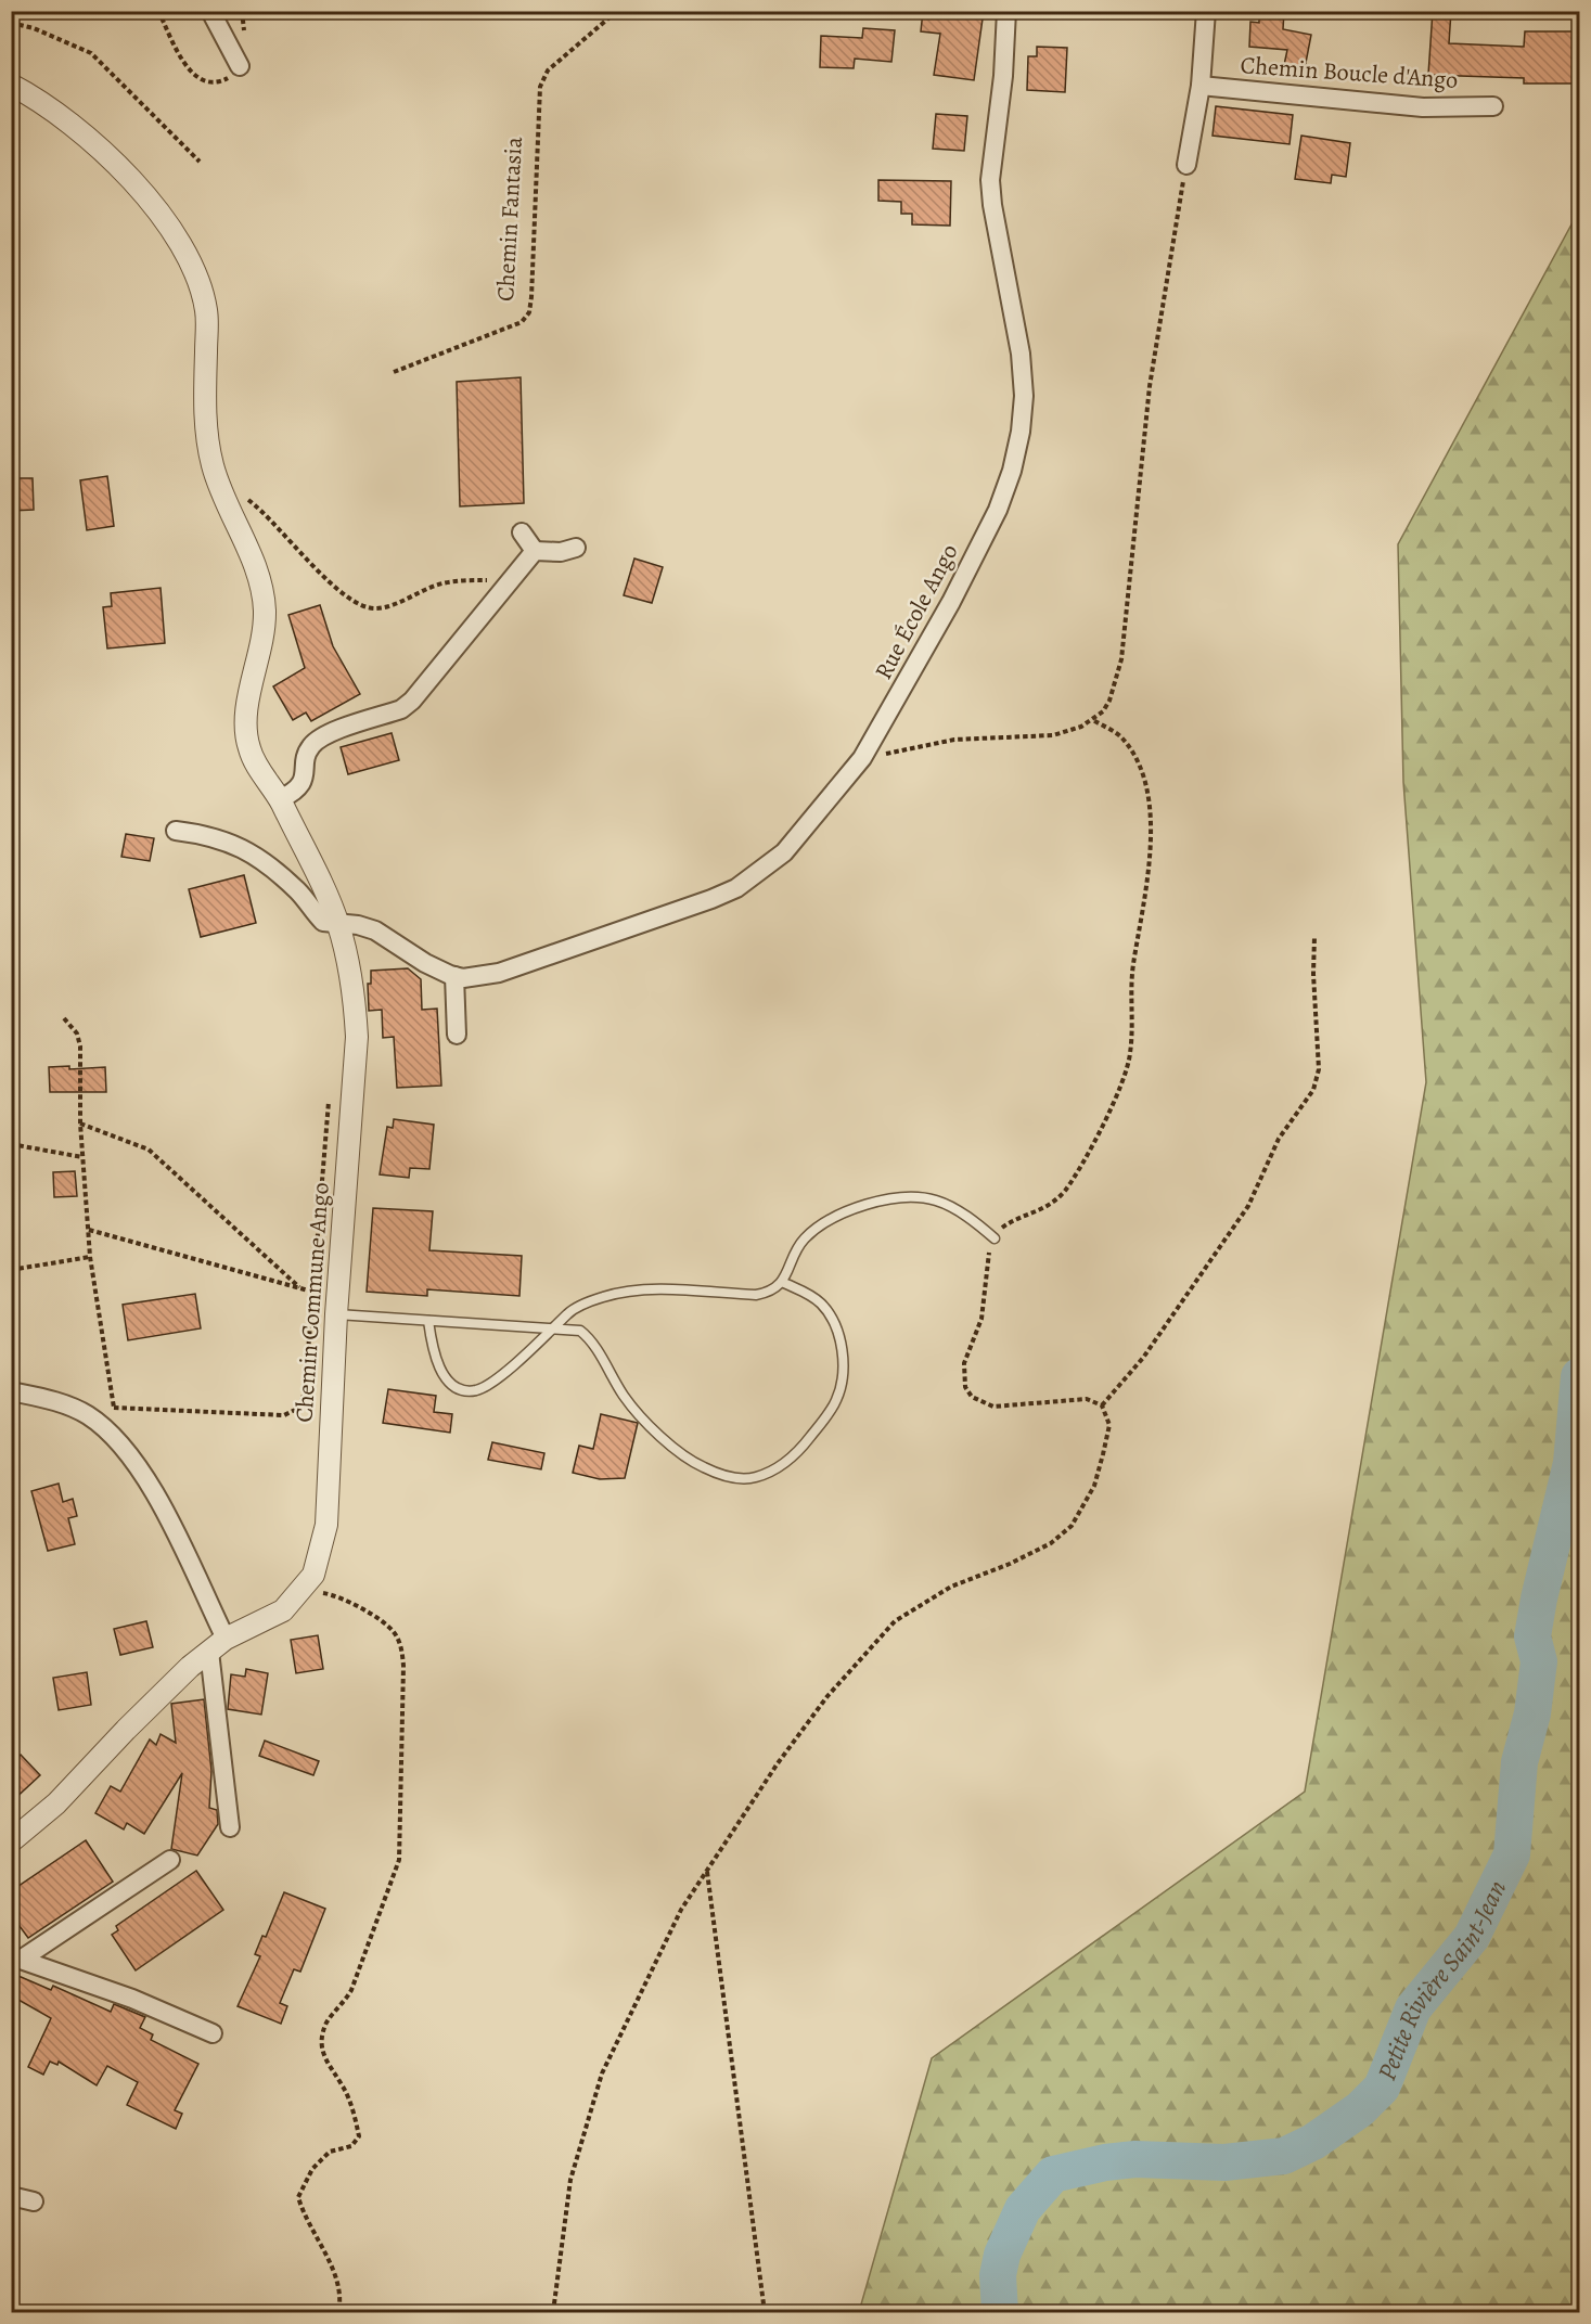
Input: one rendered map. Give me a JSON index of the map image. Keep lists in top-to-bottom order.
{
  "streets": {
    "street": ["Chemin Boucle d'Ango", "Rue École Ango", "Chemin Commune Ango"],
    "path": ["Chemin Fantasia"]
  },
  "crossings": [
    ["Rue École Ango", "Chemin Commune Ango"]
  ],
  "water": ["Petite Rivière Saint-Jean"]
}
